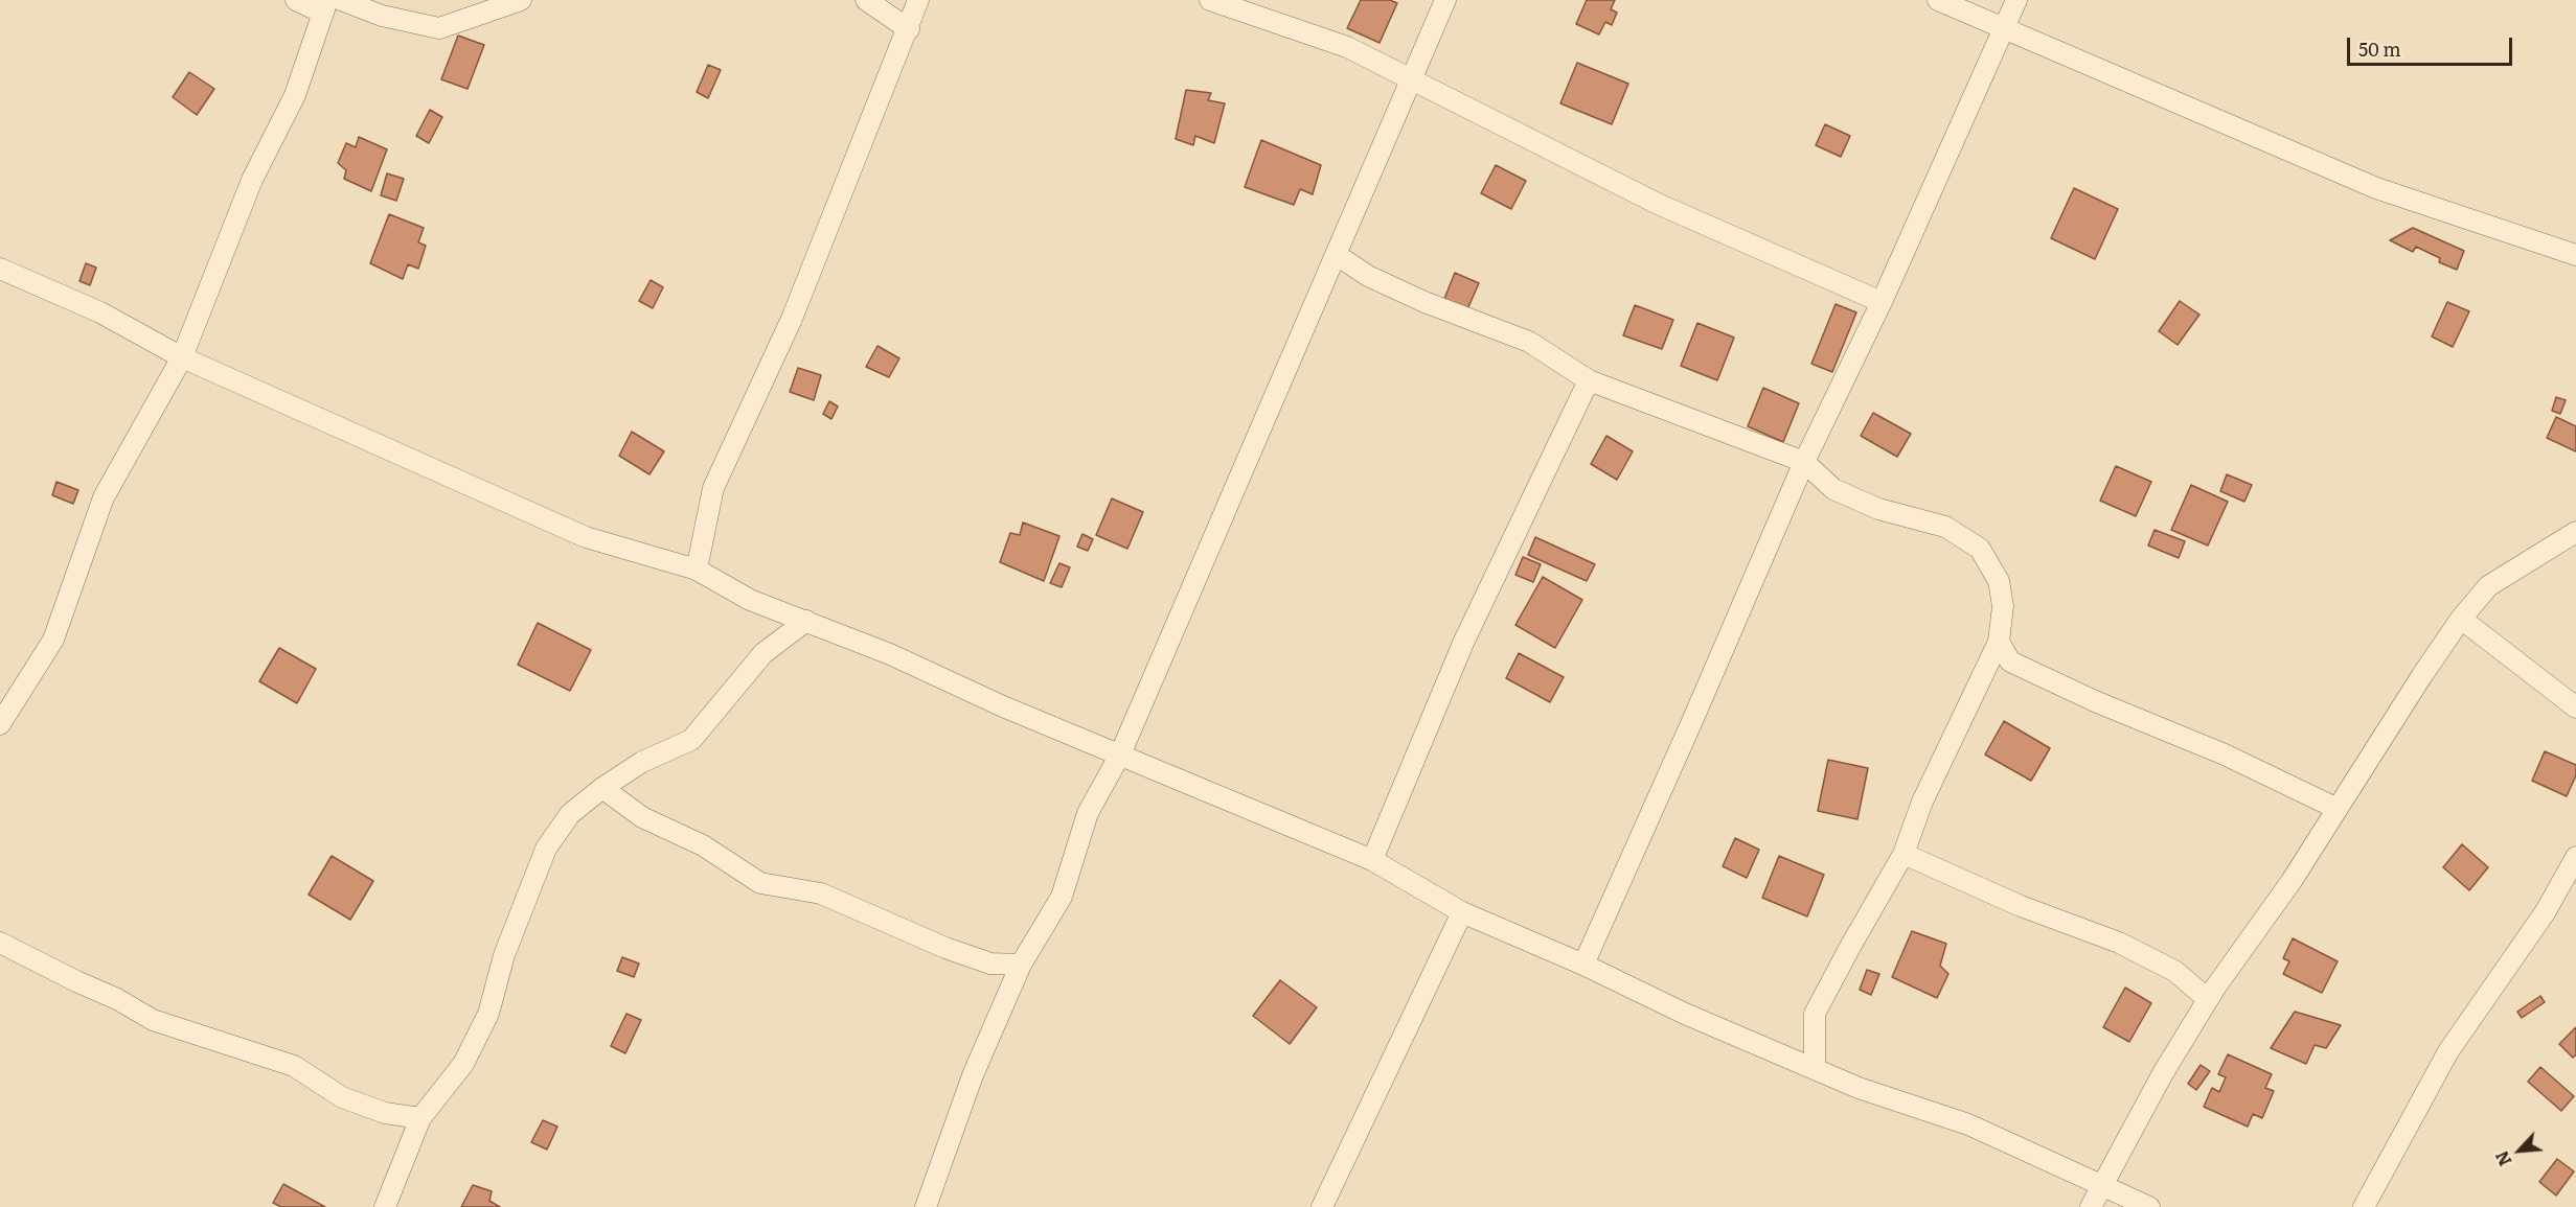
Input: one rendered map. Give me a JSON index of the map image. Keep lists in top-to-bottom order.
{
  "scale_bar": "50 m",
  "north": "bottom left"
}
